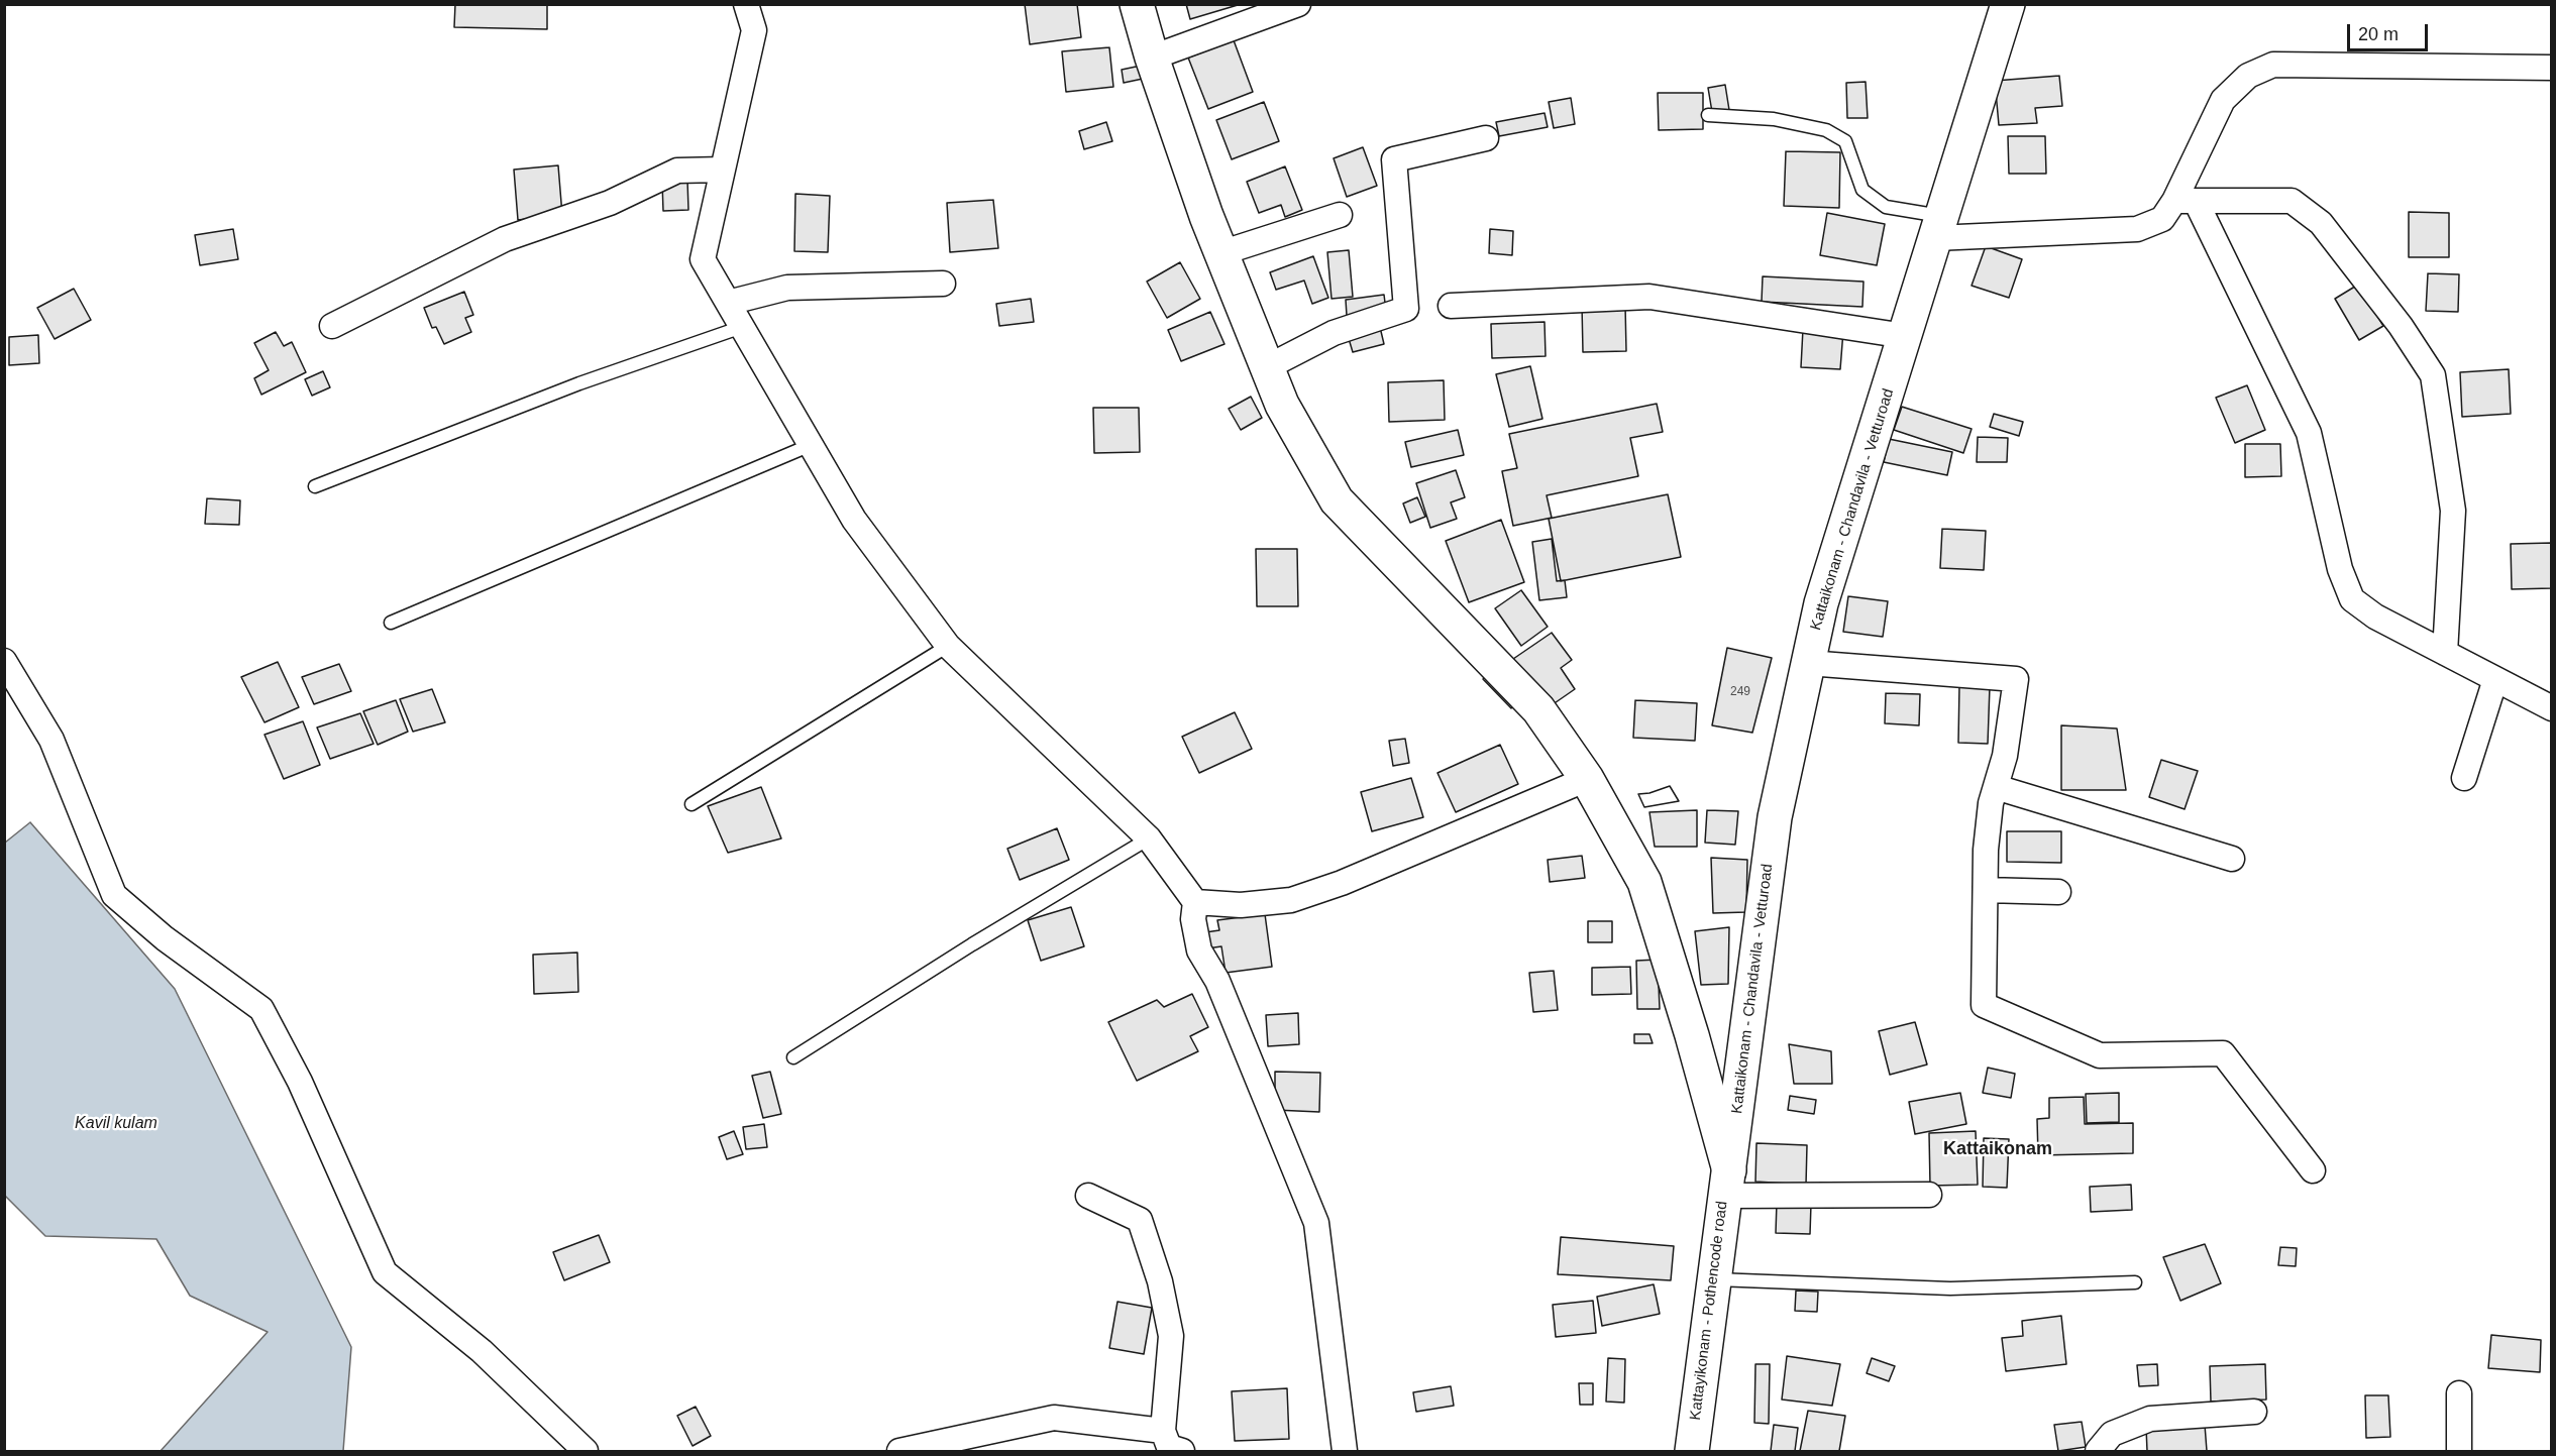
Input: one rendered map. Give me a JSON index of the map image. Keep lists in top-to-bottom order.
{
  "streets": {
    "main road": ["Kattaikonam - Chandavila - Vetturoad", "Kattayikonam - Pothencode road"]
  },
  "crossings": [
    ["Kattaikonam - Chandavila - Vetturoad", "Kattayikonam - Pothencode road"]
  ],
  "districts": ["Kattaikonam"],
  "water": ["Kavil kulam"],
  "house_numbers": ["249"],
  "scale_bar": "20 m"
}
